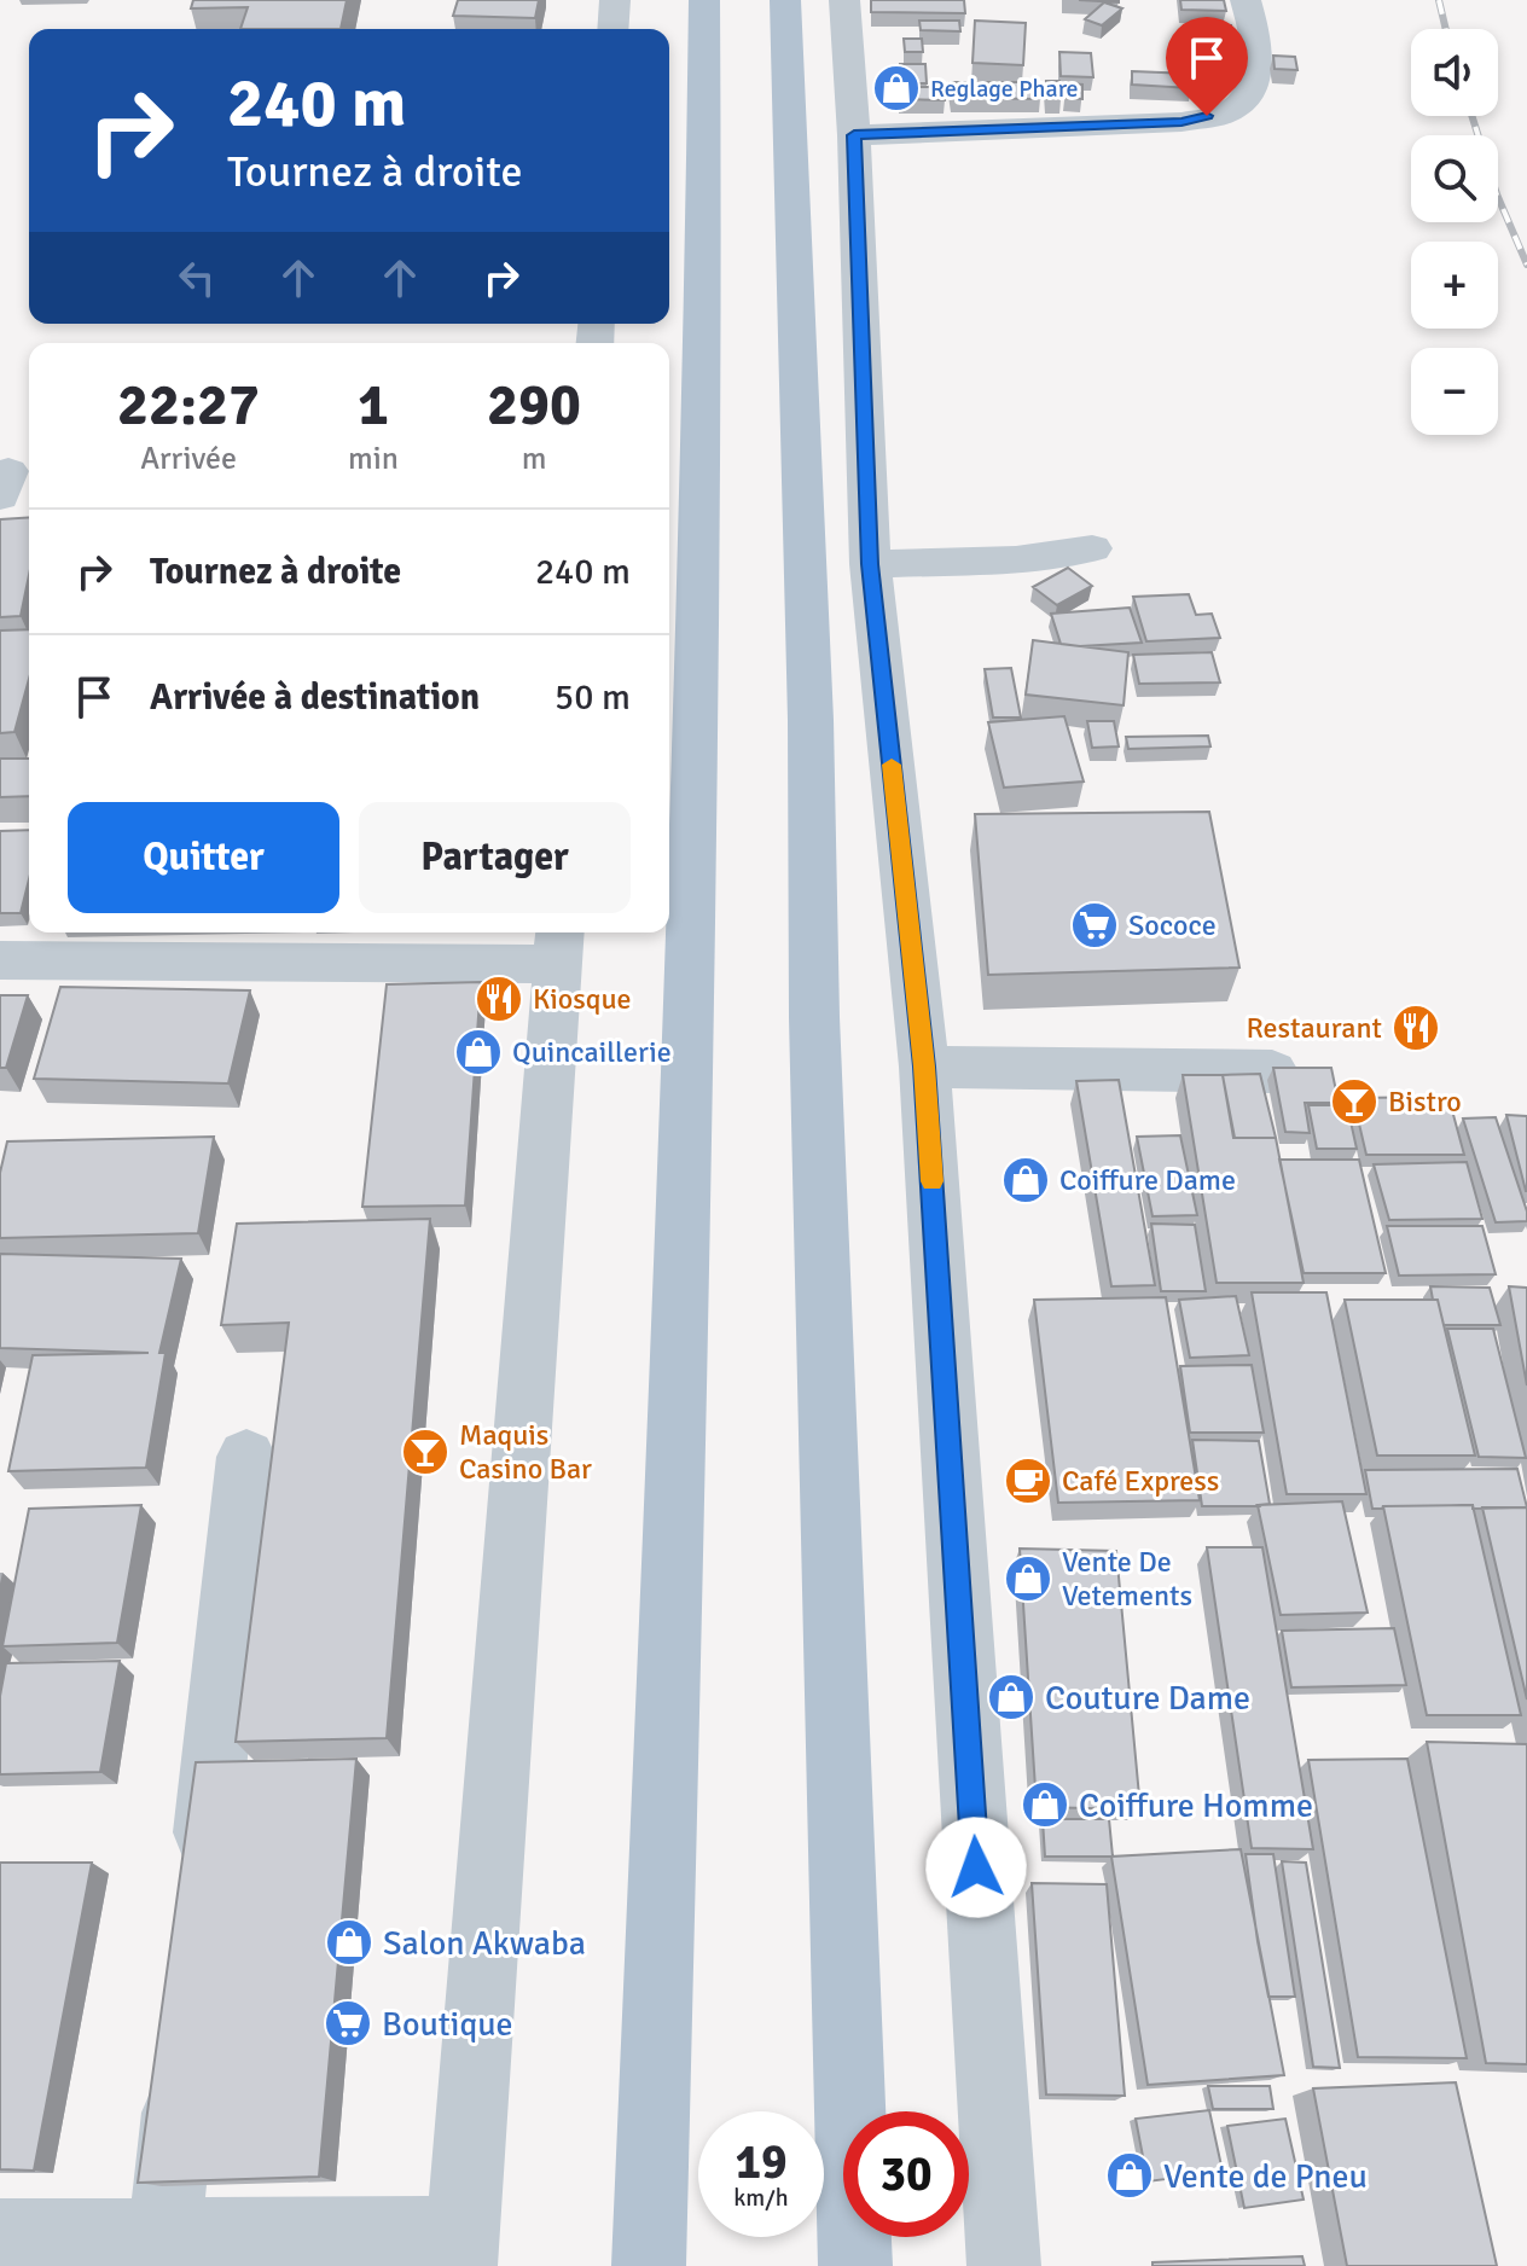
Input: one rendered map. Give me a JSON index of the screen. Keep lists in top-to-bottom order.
{
  "places": {
    "shop": [
      "Reglage Phare",
      "Quincaillerie",
      "Coiffure Dame",
      "Vente De Vetements",
      "Couture Dame",
      "Coiffure Homme",
      "Salon Akwaba",
      "Vente de Pneu"
    ],
    "supermarket": ["Sococe", "Boutique"],
    "restaurant": ["Kiosque", "Restaurant"],
    "bar": ["Bistro", "Maquis Casino Bar"],
    "cafe": ["Café Express"]
  },
  "page": {
    "map_buttons": ["+", "−"],
    "turn": ["240 m", "Tournez à droite"],
    "eta": [
      "22:27",
      "Arrivée",
      "1",
      "min",
      "290",
      "m"
    ],
    "list": [
      {
        "name": "Tournez à droite",
        "value": "240 m"
      },
      {
        "name": "Arrivée à destination",
        "value": "50 m"
      }
    ],
    "buttons": ["Quitter", "Partager"],
    "speed": "19 km/h",
    "limit": "30"
  }
}
